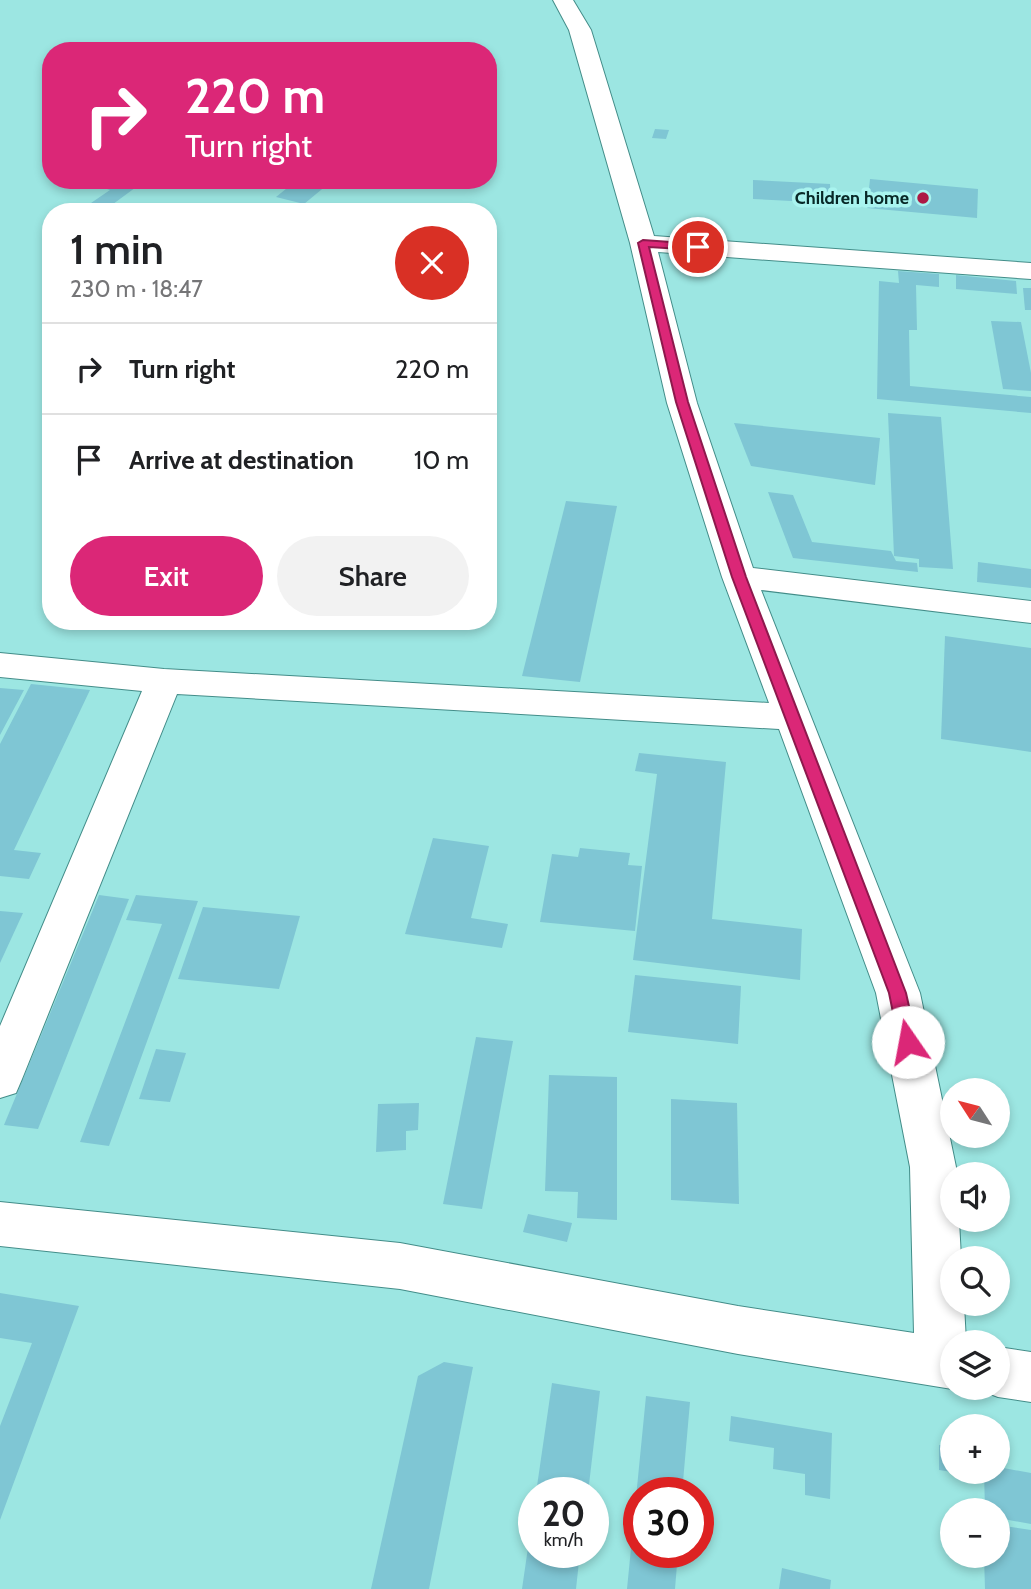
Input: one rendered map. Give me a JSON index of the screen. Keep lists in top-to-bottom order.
{
  "places": ["Children home"],
  "north": "top left",
  "page": {
    "turn": ["220 m", "Turn right"],
    "heading": ["1 min", "230 m · 18:47"],
    "list": [
      {
        "name": "Turn right",
        "value": "220 m"
      },
      {
        "name": "Arrive at destination",
        "value": "10 m"
      }
    ],
    "buttons": ["Exit", "Share"],
    "map_buttons": ["+", "−"],
    "speed": "20 km/h",
    "limit": "30"
  }
}
